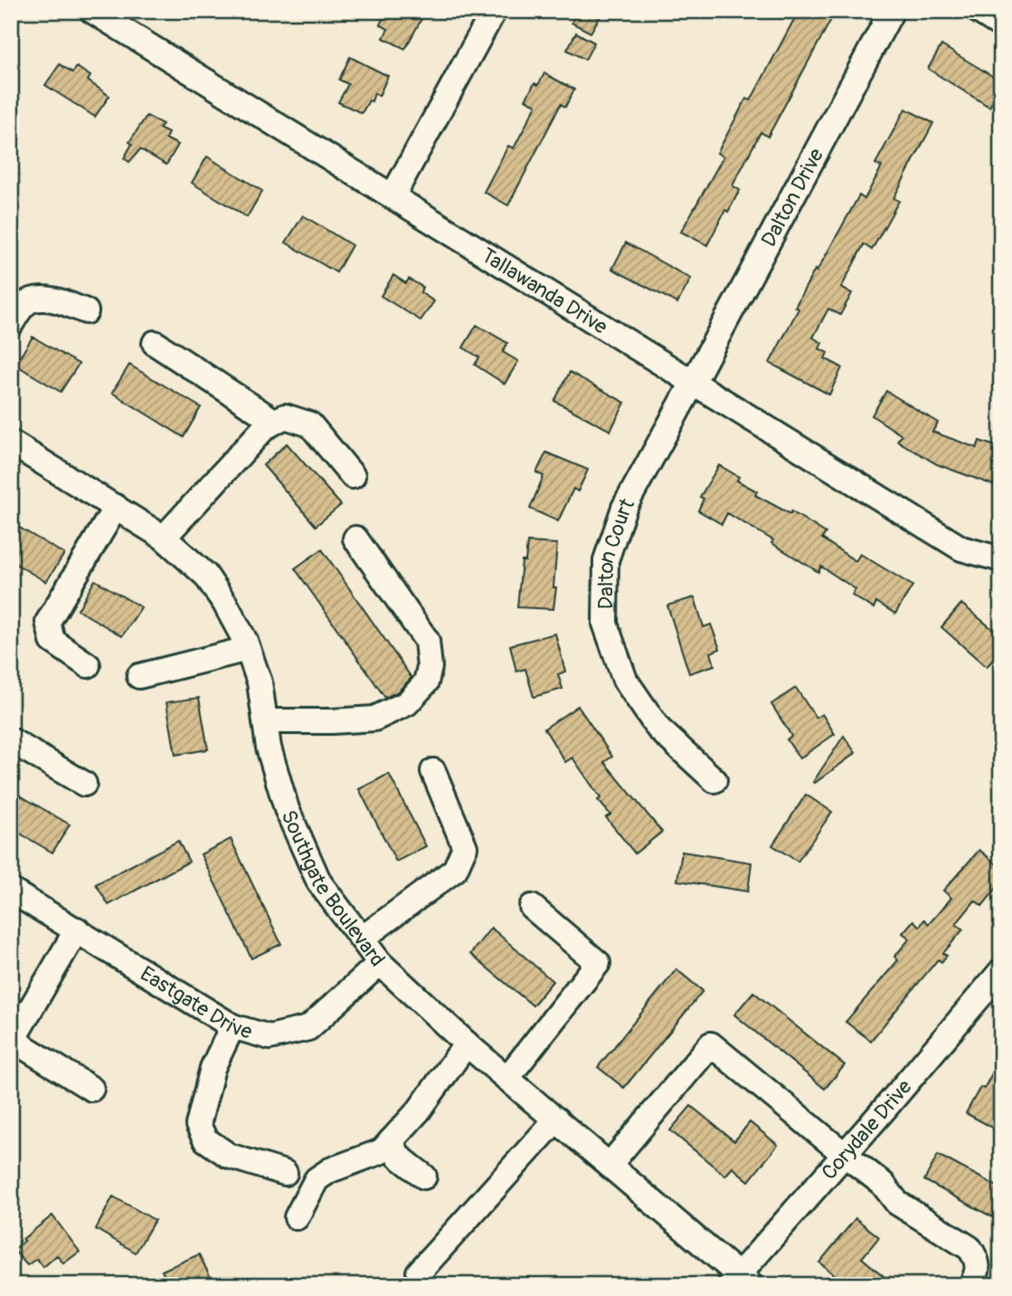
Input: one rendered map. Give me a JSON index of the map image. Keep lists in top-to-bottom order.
{
  "streets": {
    "street": [
      "Dalton Drive",
      "Tallawanda Drive",
      "Dalton Court",
      "Southgate Boulevard",
      "Eastgate Drive",
      "Corydale Drive"
    ]
  },
  "crossings": [
    ["Dalton Drive", "Tallawanda Drive"],
    ["Dalton Drive", "Dalton Court"],
    ["Tallawanda Drive", "Dalton Court"],
    ["Southgate Boulevard", "Eastgate Drive"],
    ["Southgate Boulevard", "Corydale Drive"]
  ]
}
